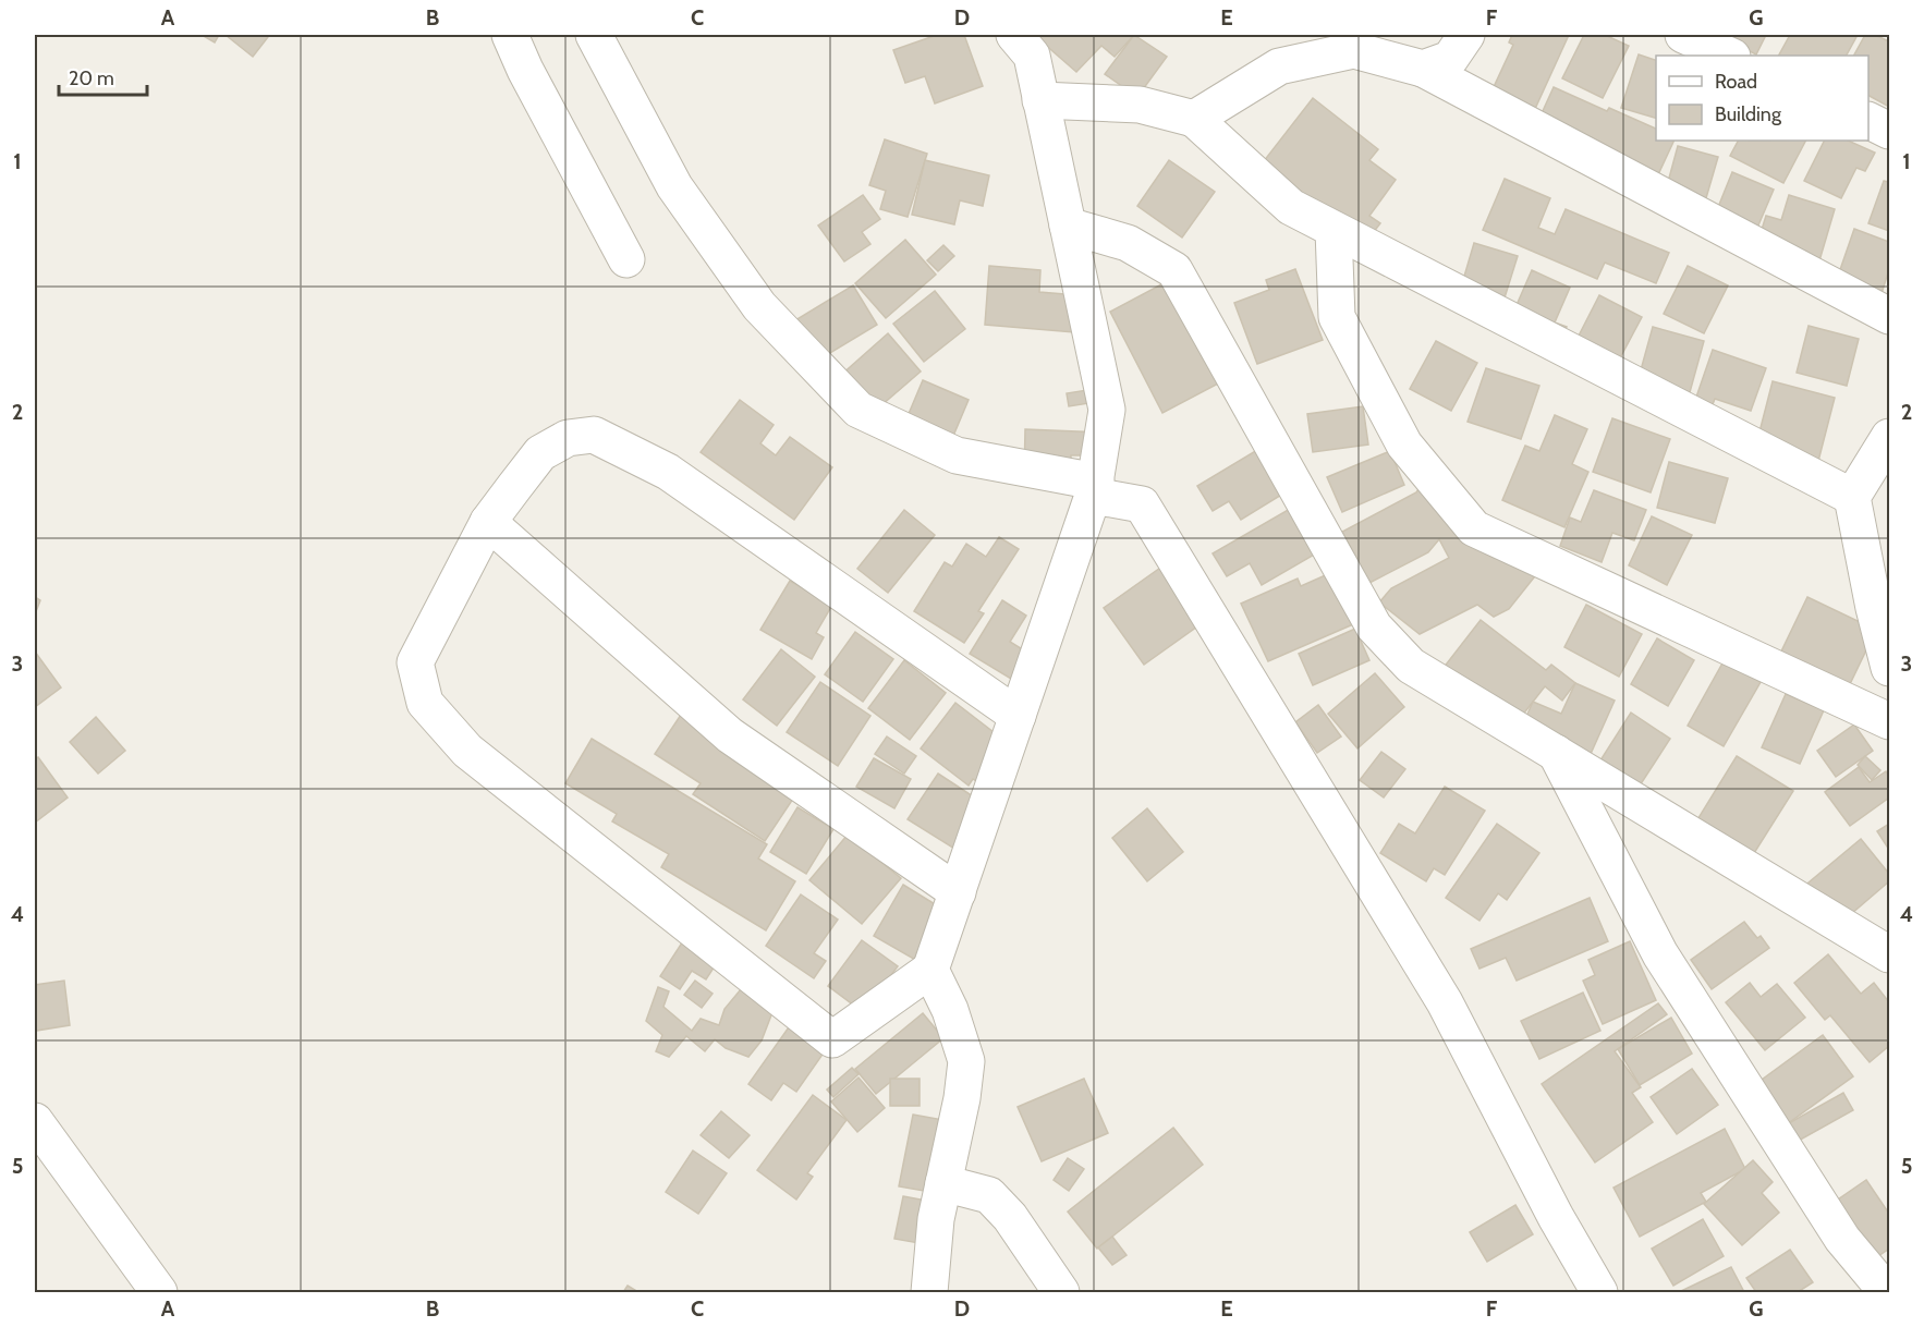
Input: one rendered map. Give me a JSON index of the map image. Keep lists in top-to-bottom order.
{
  "legend": ["Road", "Building"],
  "scale_bar": "20 m",
  "grid": {
    "columns": [
      "A",
      "B",
      "C",
      "D",
      "E",
      "F",
      "G"
    ],
    "rows": [
      "1",
      "2",
      "3",
      "4",
      "5"
    ]
  }
}
